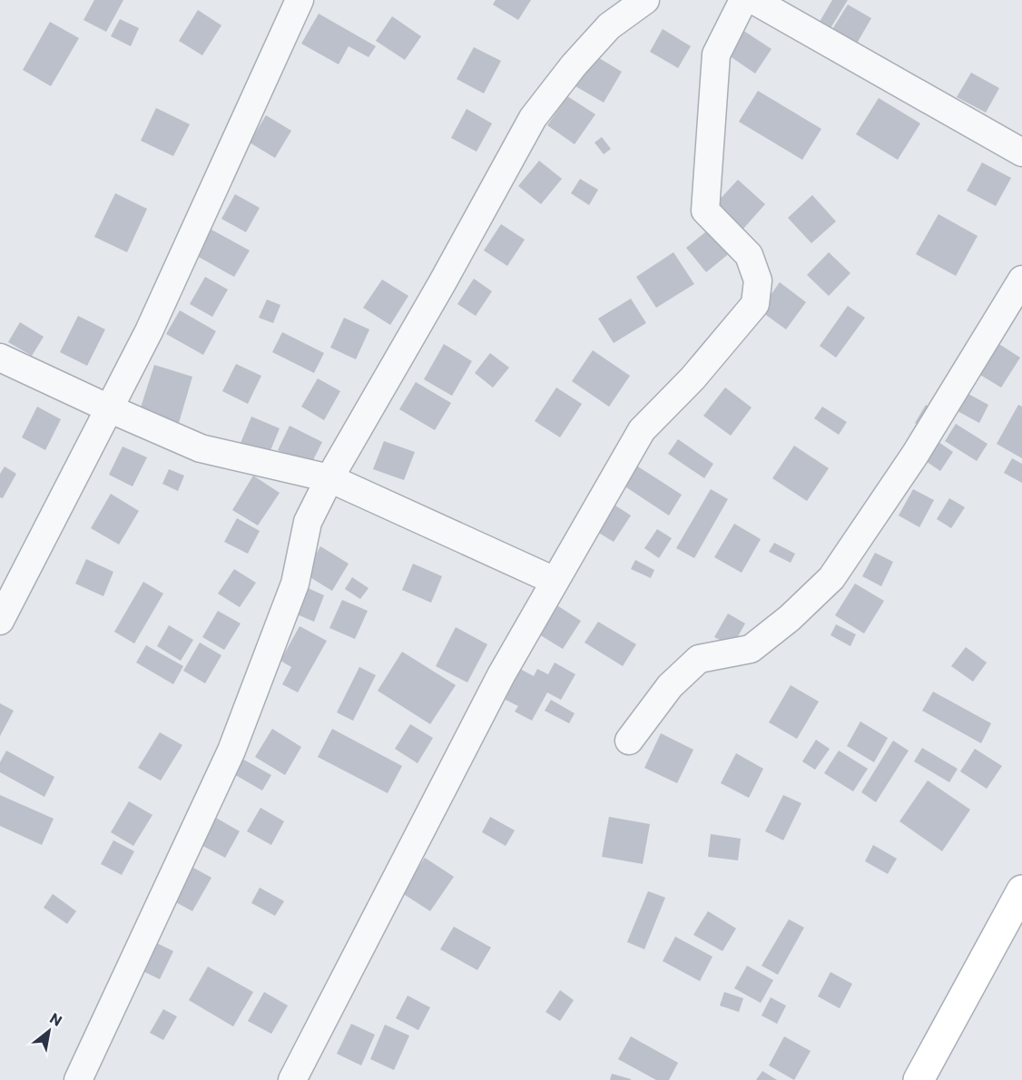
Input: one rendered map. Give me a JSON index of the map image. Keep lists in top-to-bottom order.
{
  "north": "top right"
}
